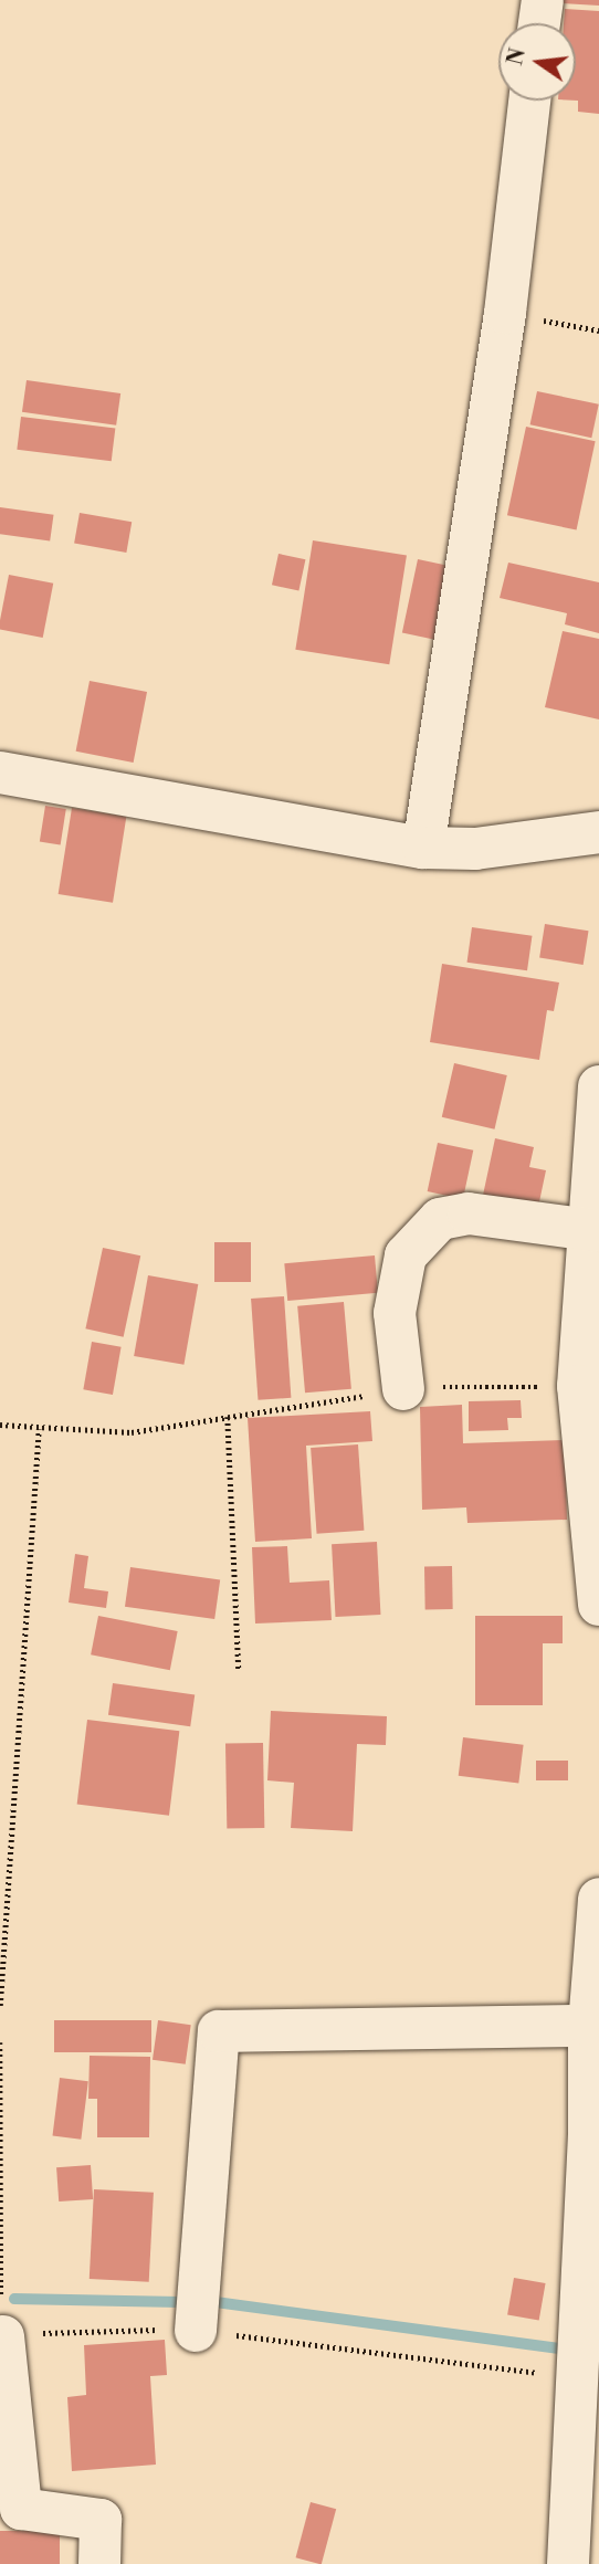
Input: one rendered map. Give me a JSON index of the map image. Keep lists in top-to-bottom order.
{
  "north": "left"
}
